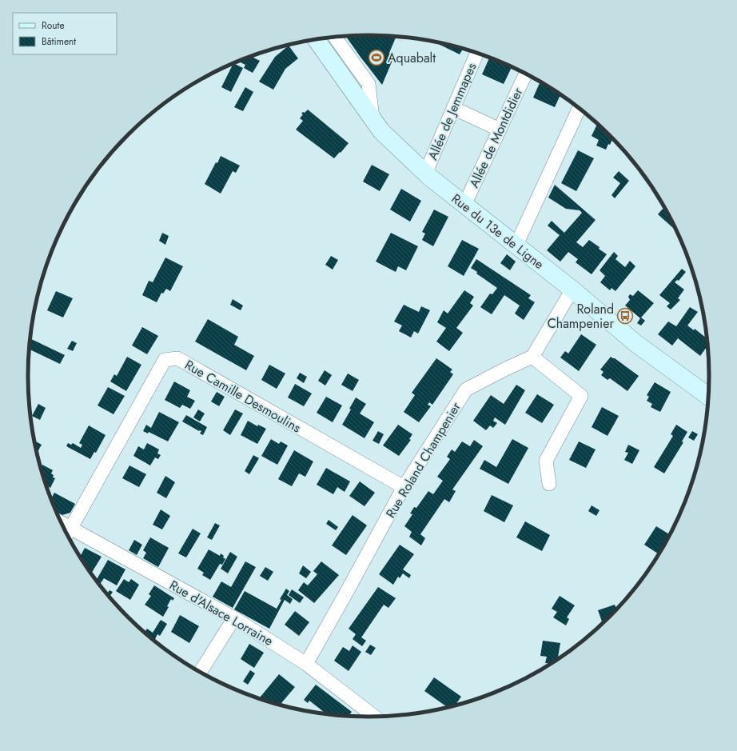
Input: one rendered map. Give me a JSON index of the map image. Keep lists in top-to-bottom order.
{
  "streets": {
    "main road": ["Rue du 13e de Ligne"],
    "street": [
      "Allée de Jemmapes",
      "Allée de Montdidier",
      "Rue Camille Desmoulins",
      "Rue Roland Champenier",
      "Rue d'Alsace Lorraine"
    ]
  },
  "crossings": [
    ["Allée de Jemmapes", "Rue du 13e de Ligne"],
    ["Allée de Montdidier", "Rue du 13e de Ligne"],
    ["Rue Camille Desmoulins", "Rue Roland Champenier"],
    ["Rue Camille Desmoulins", "Rue d'Alsace Lorraine"],
    ["Rue Roland Champenier", "Rue d'Alsace Lorraine"]
  ],
  "places": {
    "sports": ["Aquabalt"],
    "bus stop": ["Roland Champenier"]
  },
  "legend": ["Route", "Bâtiment"]
}
